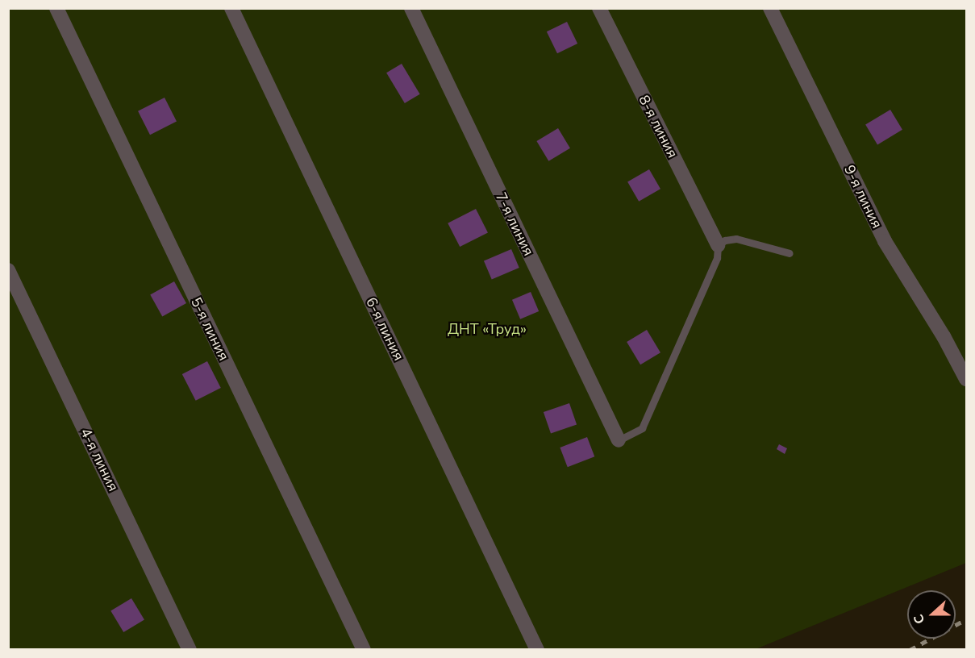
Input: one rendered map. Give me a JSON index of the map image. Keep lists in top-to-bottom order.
{
  "streets": {
    "street": [
      "8-я линия",
      "9-я линия",
      "7-я линия",
      "5-я линия",
      "6-я линия",
      "4-я линия"
    ]
  },
  "parks": ["ДНТ «Труд»"],
  "north": "left"
}
